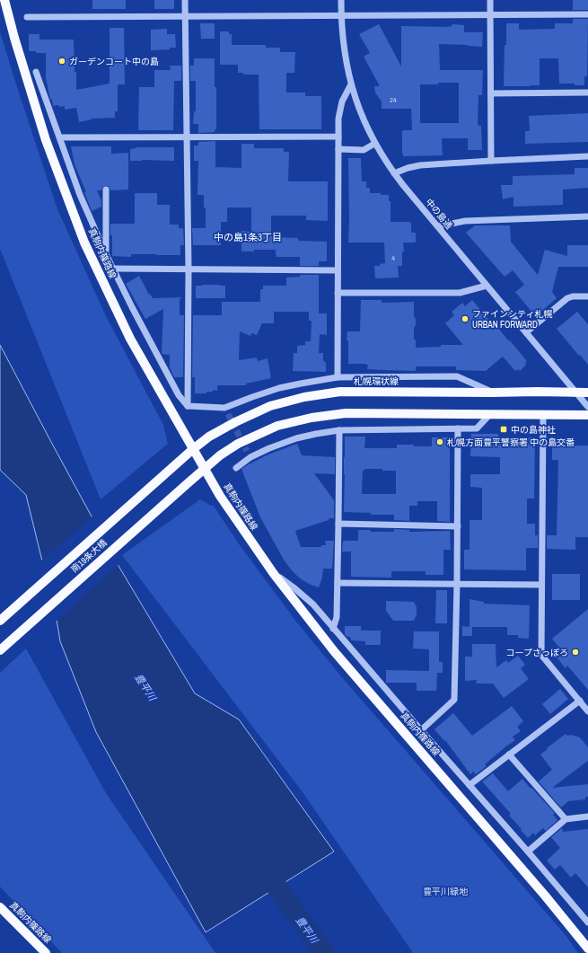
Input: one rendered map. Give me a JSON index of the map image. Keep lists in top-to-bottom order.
{
  "streets": {
    "main road": ["真駒内篠路線", "札幌環状線", "南19条大橋"],
    "street": ["中の島通"]
  },
  "crossings": [
    ["中の島通", "札幌環状線"],
    ["真駒内篠路線", "札幌環状線"],
    ["真駒内篠路線", "南19条大橋"],
    ["札幌環状線", "南19条大橋"]
  ],
  "districts": ["中の島1条3丁目"],
  "water": ["豊平川"],
  "parks": ["豊平川緑地"],
  "places": {
    "other": [
      "ガーデンコート中の島",
      "ファインシティ札幌 URBAN FORWARD",
      "札幌方面豊平警察署 中の島交番",
      "コープさっぽろ"
    ],
    "transit": ["中の島神社"]
  },
  "house_numbers": ["24", "4"]
}
